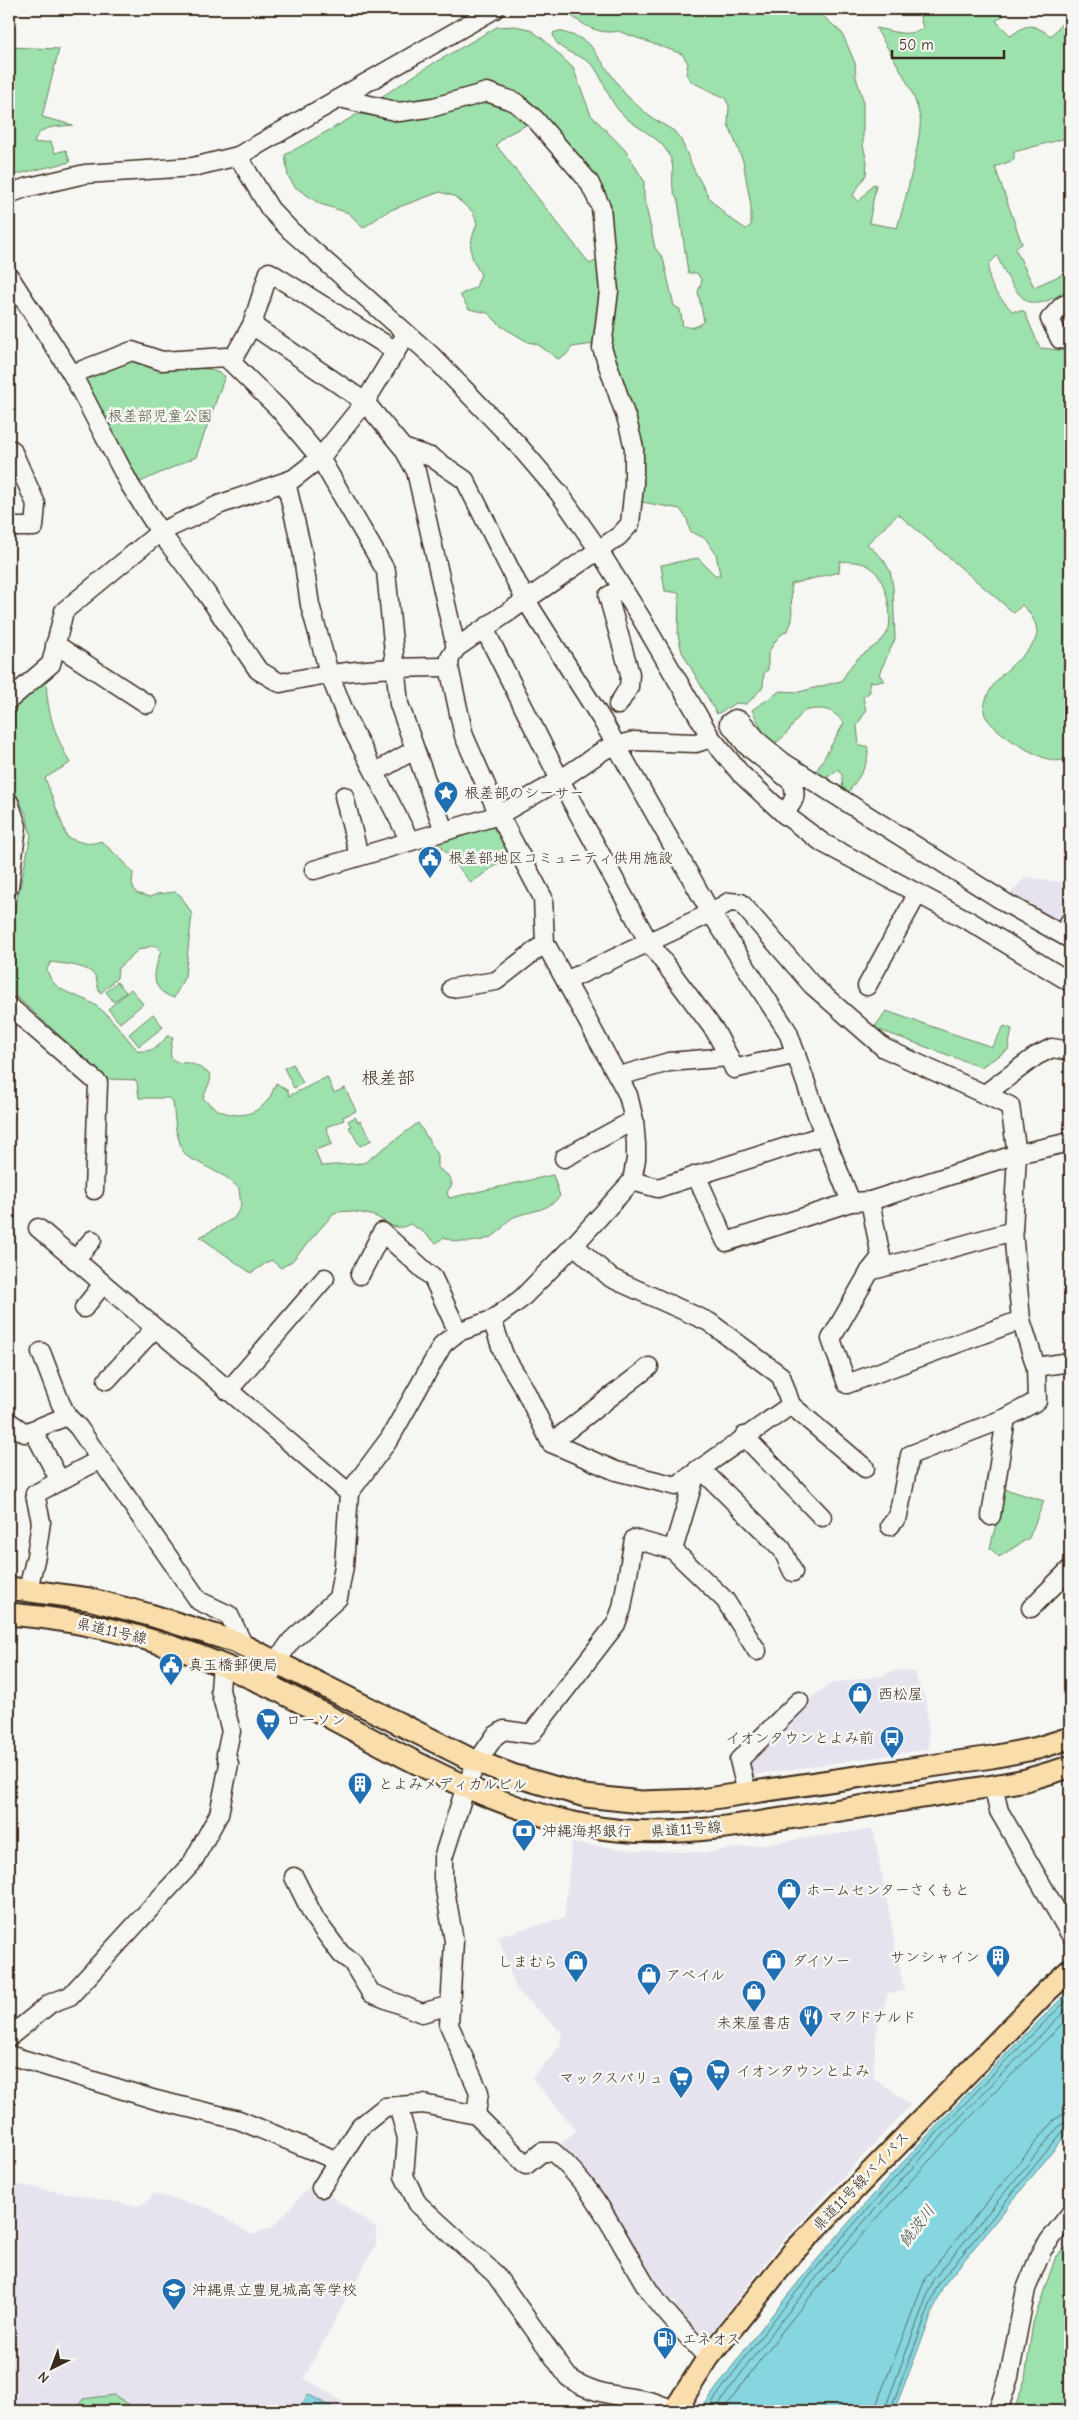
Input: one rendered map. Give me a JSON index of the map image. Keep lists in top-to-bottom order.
{
  "streets": {
    "main road": ["県道11号線", "県道11号線バイパス"]
  },
  "districts": ["根差部"],
  "water": ["饒波川"],
  "parks": ["根差部児童公園"],
  "places": {
    "place": ["根差部のシーサー"],
    "public building": ["根差部地区コミュニティ供用施設", "真玉橋郵便局"],
    "shop": [
      "西松屋",
      "ホームセンターさくもと",
      "ダイソー",
      "しまむら",
      "アベイル",
      "未来屋書店"
    ],
    "supermarket": ["ローソン", "イオンタウンとよみ", "マックスバリュ"],
    "bus stop": ["イオンタウンとよみ前"],
    "building": ["とよみメディカルビル", "サンシャイン"],
    "bank": ["沖縄海邦銀行"],
    "restaurant": ["マクドナルド"],
    "school or university": ["沖縄県立豊見城高等学校"],
    "fuel station": ["エネオス"]
  },
  "scale_bar": "50 m",
  "north": "bottom left"
}
